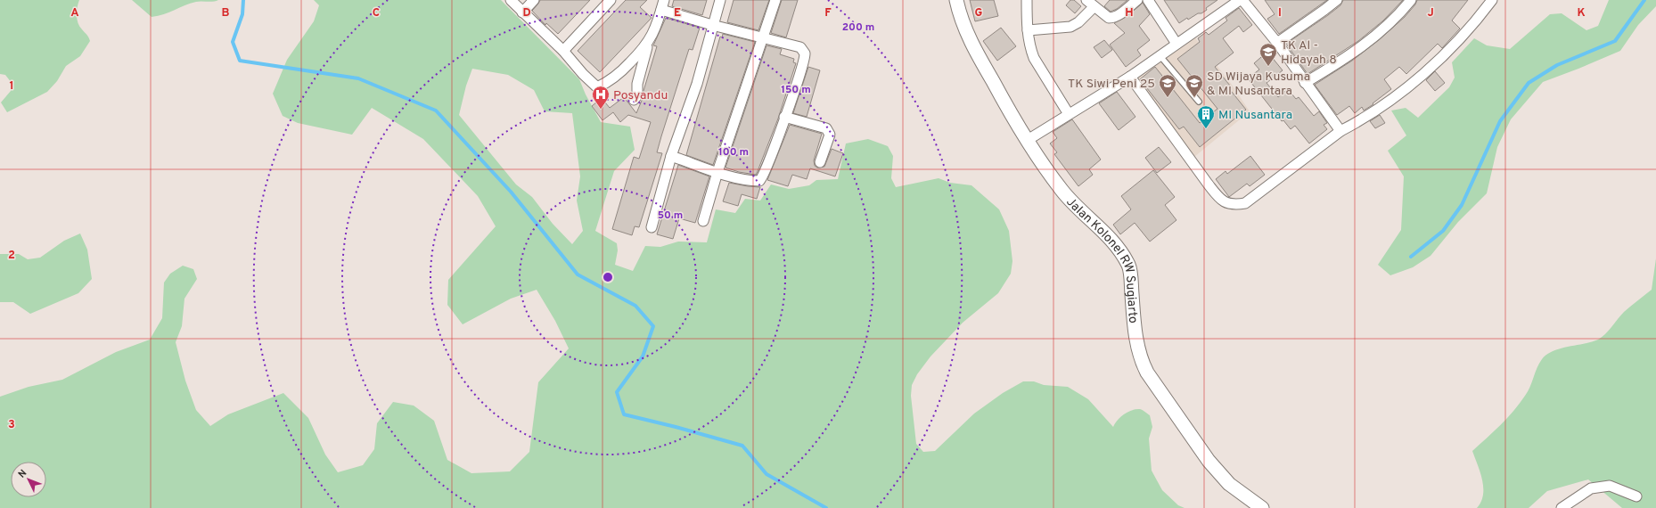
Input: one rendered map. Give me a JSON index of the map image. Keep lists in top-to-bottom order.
{
  "streets": {
    "main road": ["Jalan Kolonel RW Sugiarto"]
  },
  "places": {
    "school or university": ["TK Al - Hidayah 8", "TK Siwi Peni 25", "SD Wijaya Kusuma & MI Nusantara"],
    "hospital": ["Posyandu"],
    "building": ["MI Nusantara"]
  },
  "north": "top left",
  "grid": {
    "columns": [
      "A",
      "B",
      "C",
      "D",
      "E",
      "F",
      "G",
      "H",
      "I",
      "J",
      "K"
    ],
    "rows": ["1", "2", "3"]
  },
  "rings": [
    "200 m",
    "150 m",
    "100 m",
    "50 m"
  ]
}
